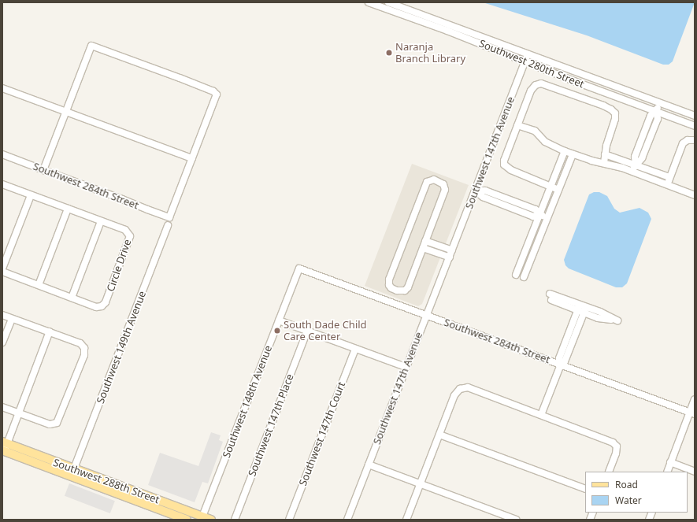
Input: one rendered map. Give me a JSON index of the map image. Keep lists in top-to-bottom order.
{
  "streets": {
    "main road": ["Southwest 288th Street"],
    "street": [
      "Southwest 280th Street",
      "Southwest 147th Avenue",
      "Southwest 284th Street",
      "Circle Drive",
      "Southwest 149th Avenue",
      "Southwest 148th Avenue",
      "Southwest 147th Place",
      "Southwest 147th Court"
    ]
  },
  "crossings": [
    ["Southwest 280th Street", "Southwest 147th Avenue"],
    ["Southwest 147th Avenue", "Southwest 284th Street"],
    ["Southwest 284th Street", "Southwest 148th Avenue"],
    ["Southwest 149th Avenue", "Southwest 288th Street"],
    ["Southwest 148th Avenue", "Southwest 288th Street"]
  ],
  "places": ["Naranja Branch Library", "South Dade Child Care Center"],
  "legend": ["Road", "Water"]
}
